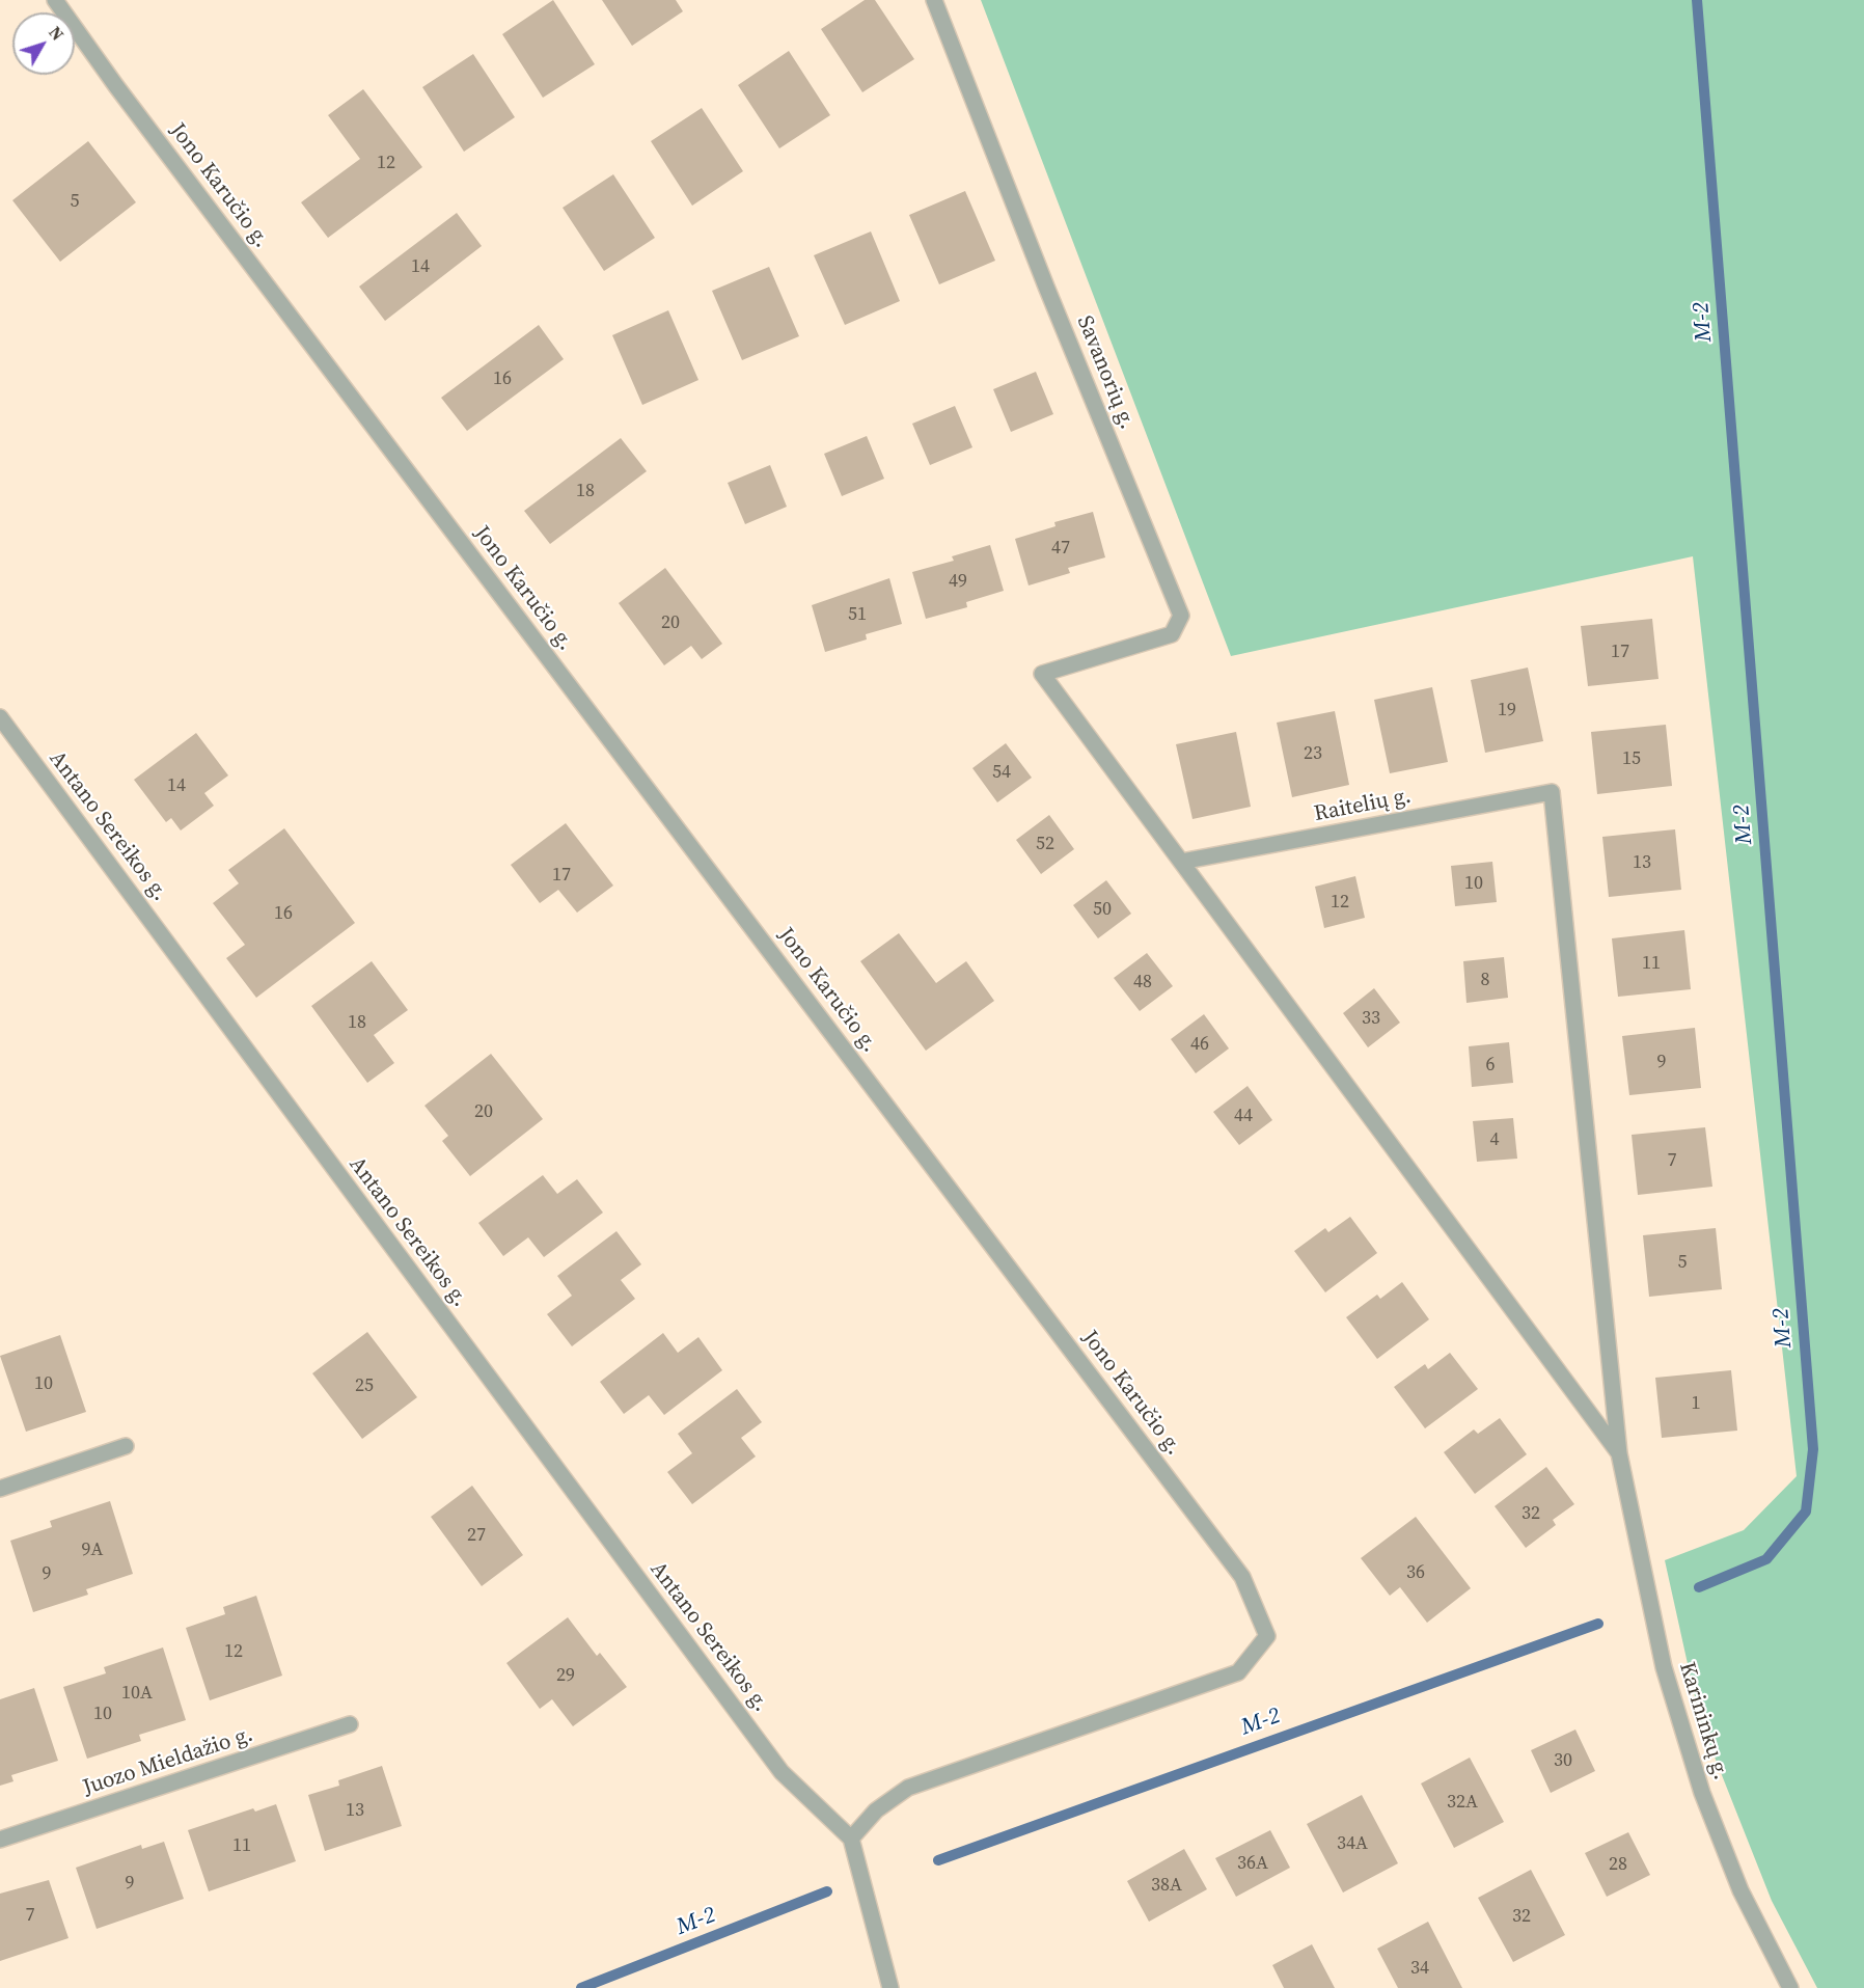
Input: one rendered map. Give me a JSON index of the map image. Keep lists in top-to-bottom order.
{
  "streets": {
    "street": [
      "Jono Karučio g.",
      "Savanorių g.",
      "Raitelių g.",
      "Antano Sereikos g.",
      "Karininkų g.",
      "Juozo Mieldažio g."
    ]
  },
  "crossings": [
    ["Jono Karučio g.", "Antano Sereikos g."],
    ["Savanorių g.", "Raitelių g."],
    ["Raitelių g.", "Karininkų g."]
  ],
  "water": ["M-2"],
  "house_numbers": [
    "12",
    "5",
    "14",
    "16",
    "18",
    "47",
    "49",
    "51",
    "20",
    "17",
    "19",
    "23",
    "15",
    "54",
    "14",
    "52",
    "13",
    "17",
    "10",
    "12",
    "50",
    "16",
    "11",
    "8",
    "48",
    "33",
    "18",
    "46",
    "9",
    "6",
    "20",
    "44",
    "4",
    "7",
    "5",
    "10",
    "25",
    "1",
    "32",
    "27",
    "9A",
    "36",
    "9",
    "12",
    "29",
    "10A",
    "10",
    "30",
    "32A",
    "13",
    "34A",
    "11",
    "36A",
    "28",
    "9",
    "38A",
    "7",
    "32",
    "34"
  ],
  "north": "top right"
}
